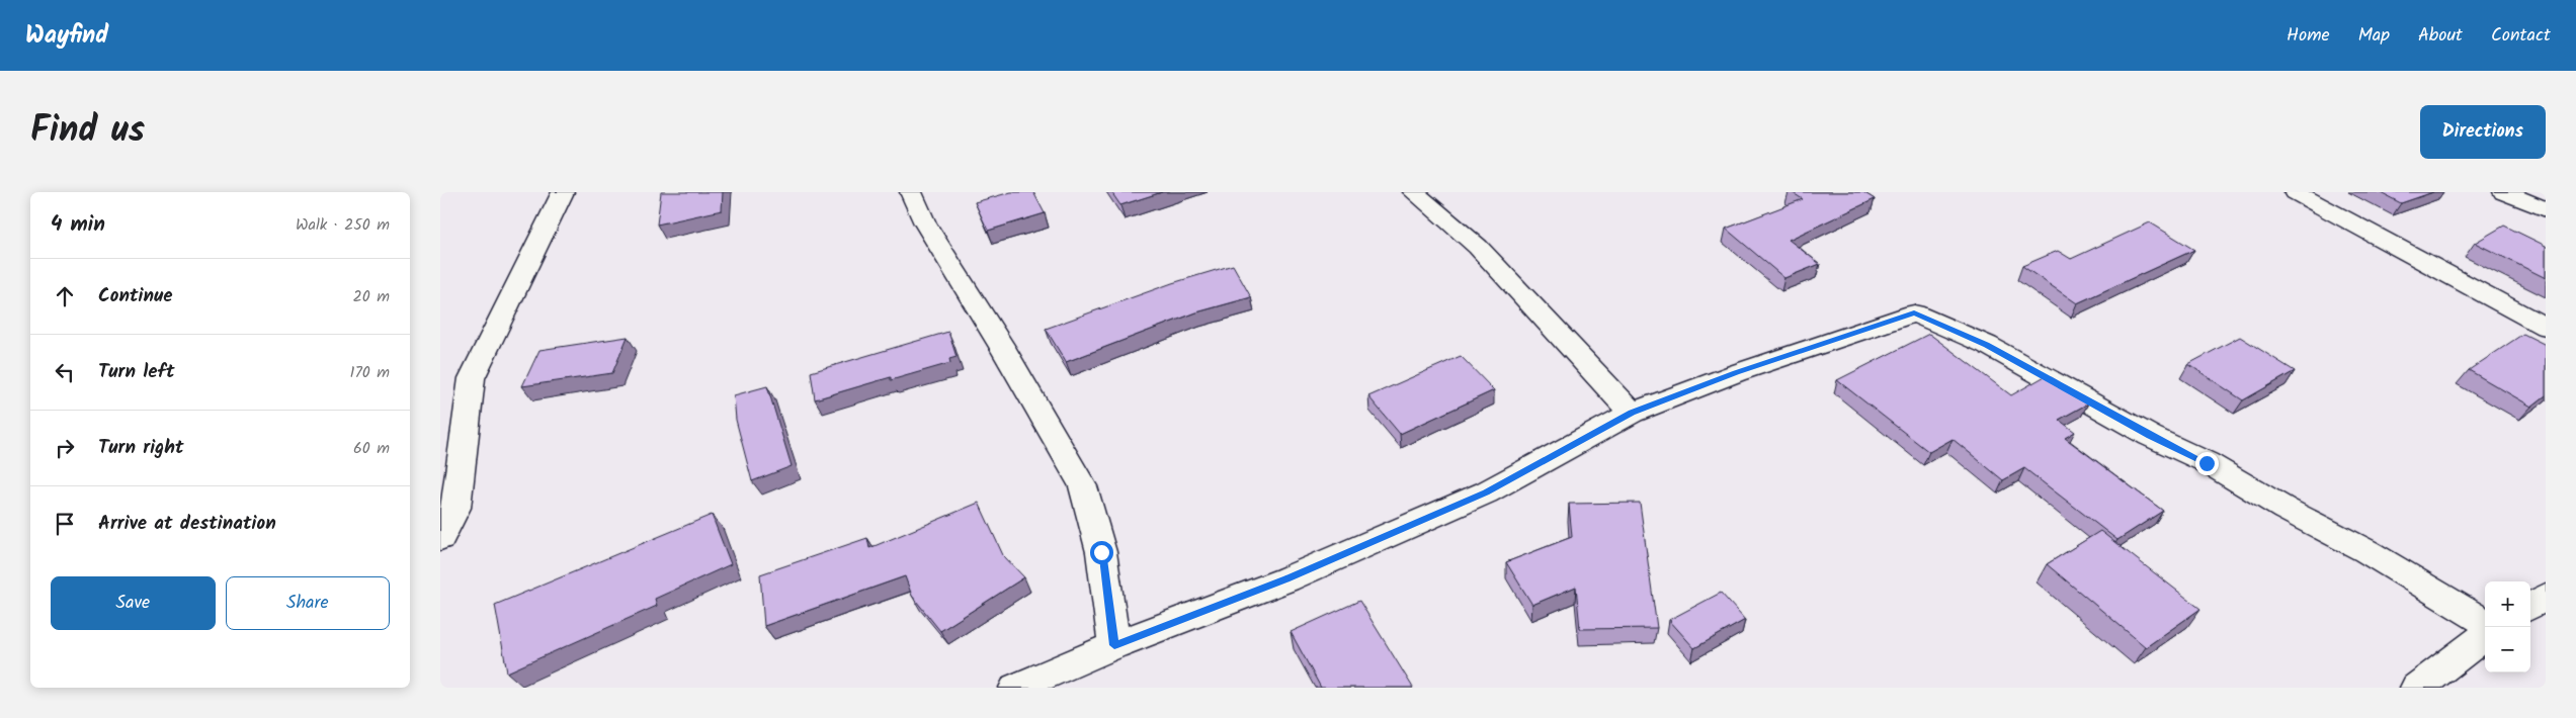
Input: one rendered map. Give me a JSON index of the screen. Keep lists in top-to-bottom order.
{
  "page": {
    "header": "Wayfind",
    "nav": [
      "Home",
      "Map",
      "About",
      "Contact"
    ],
    "title": "Find us",
    "buttons": [
      "Directions",
      ["Save", "Share"]
    ],
    "heading": ["4 min", "Walk · 250 m"],
    "list": [
      ["Continue", "20 m"],
      ["Turn left", "170 m"],
      ["Turn right", "60 m"],
      "Arrive at destination"
    ],
    "map_buttons": ["+", "−"]
  }
}
